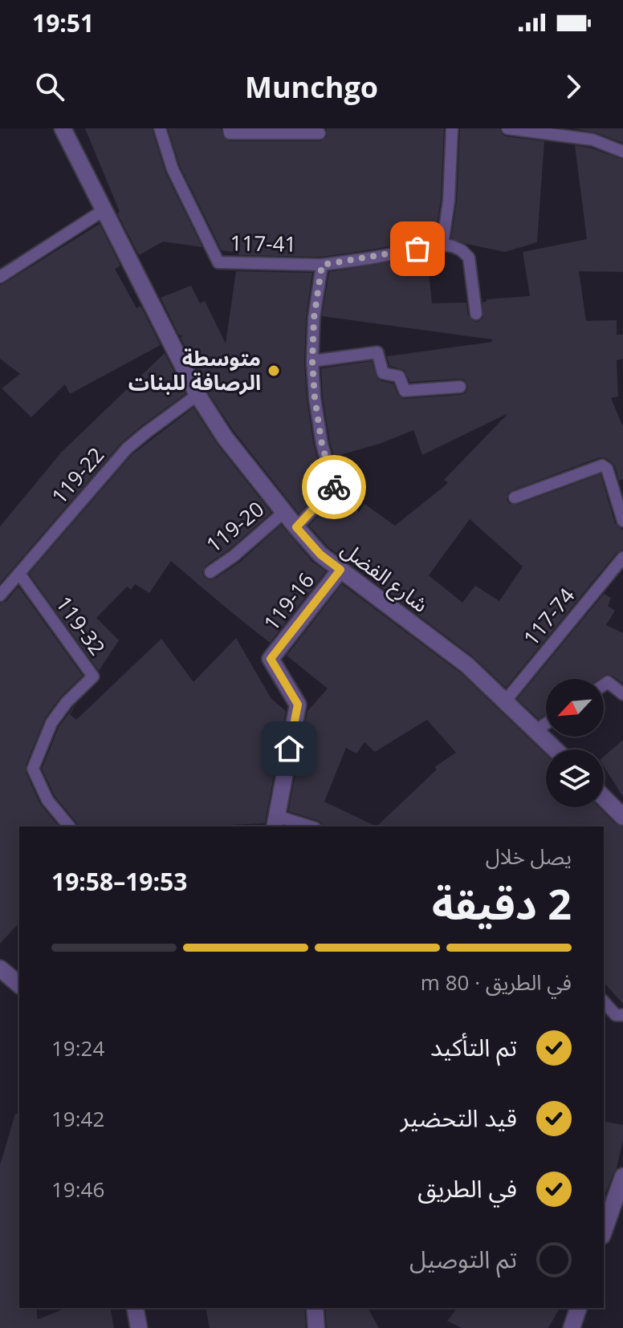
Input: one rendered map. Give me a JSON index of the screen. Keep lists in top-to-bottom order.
{
  "streets": {
    "street": ["شارع الفضل", "119-16"],
    "lane": [
      "117-41",
      "119-22",
      "119-20",
      "117-74",
      "119-32"
    ]
  },
  "crossings": [
    ["119-22", "شارع الفضل"],
    ["119-22", "119-32"],
    ["119-20", "شارع الفضل"],
    ["شارع الفضل", "119-16"],
    ["شارع الفضل", "117-74"]
  ],
  "places": ["متوسطة الرصافة للبنات"],
  "north": "bottom left",
  "page": {
    "status": "19:51",
    "header": "Munchgo",
    "heading": ["2 دقيقة", "يصل خلال", "19:53–19:58"],
    "bar": "في الطريق · 80 m",
    "list": [
      ["تم التأكيد", "19:24"],
      ["قيد التحضير", "19:42"],
      ["في الطريق", "19:46"],
      "تم التوصيل"
    ]
  }
}
